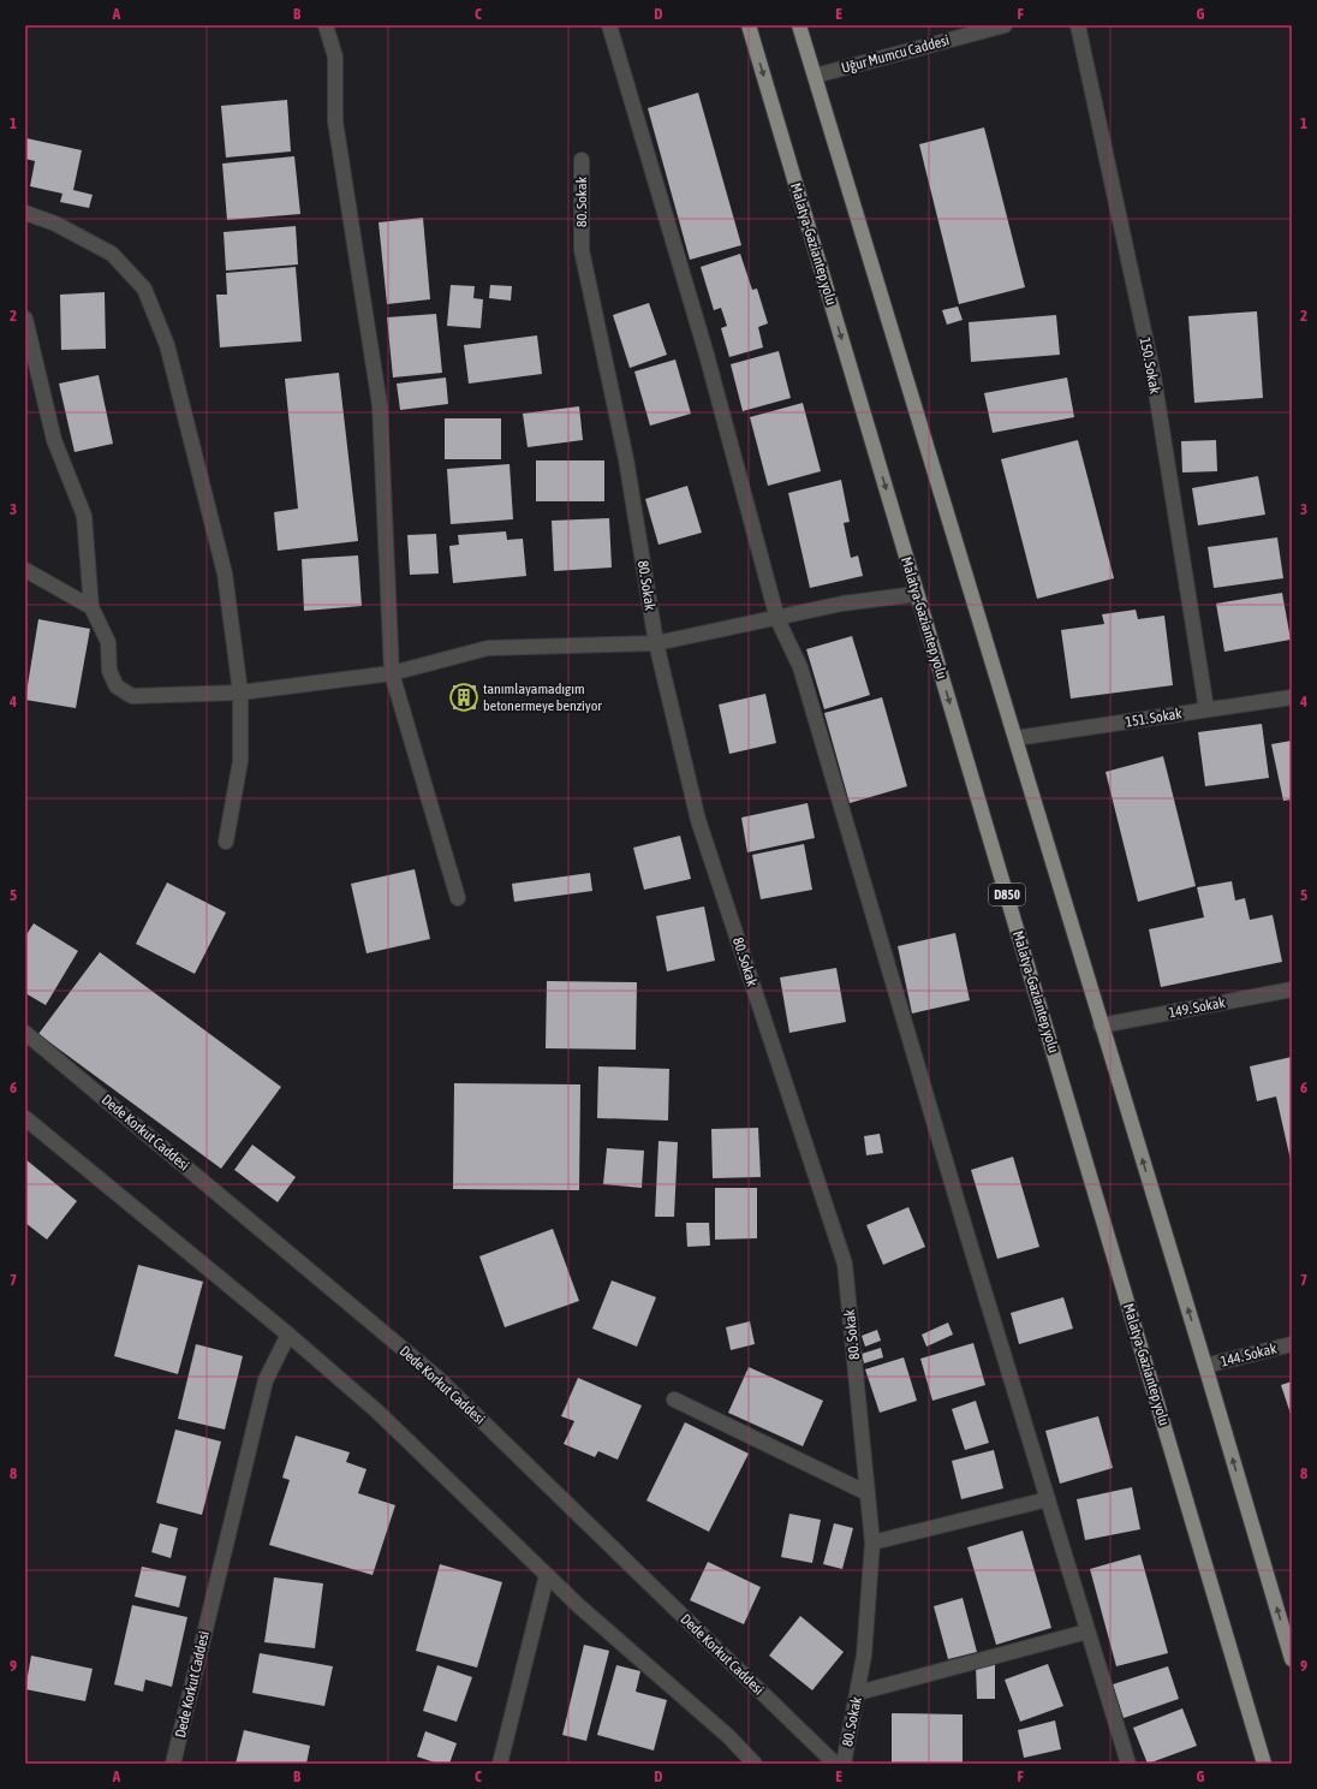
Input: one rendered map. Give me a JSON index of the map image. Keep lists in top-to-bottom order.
{
  "streets": {
    "highway": ["Malatya-Gaziantep yolu", "D850"],
    "street": [
      "Uğur Mumcu Caddesi",
      "80. Sokak",
      "150. Sokak",
      "151. Sokak",
      "149. Sokak",
      "Dede Korkut Caddesi",
      "144. Sokak"
    ]
  },
  "crossings": [
    ["150. Sokak", "151. Sokak"]
  ],
  "places": {
    "building": ["tanımlayamadıgım betonermeye benziyor"]
  },
  "grid": {
    "columns": [
      "A",
      "B",
      "C",
      "D",
      "E",
      "F",
      "G"
    ],
    "rows": [
      "1",
      "2",
      "3",
      "4",
      "5",
      "6",
      "7",
      "8",
      "9"
    ]
  }
}
